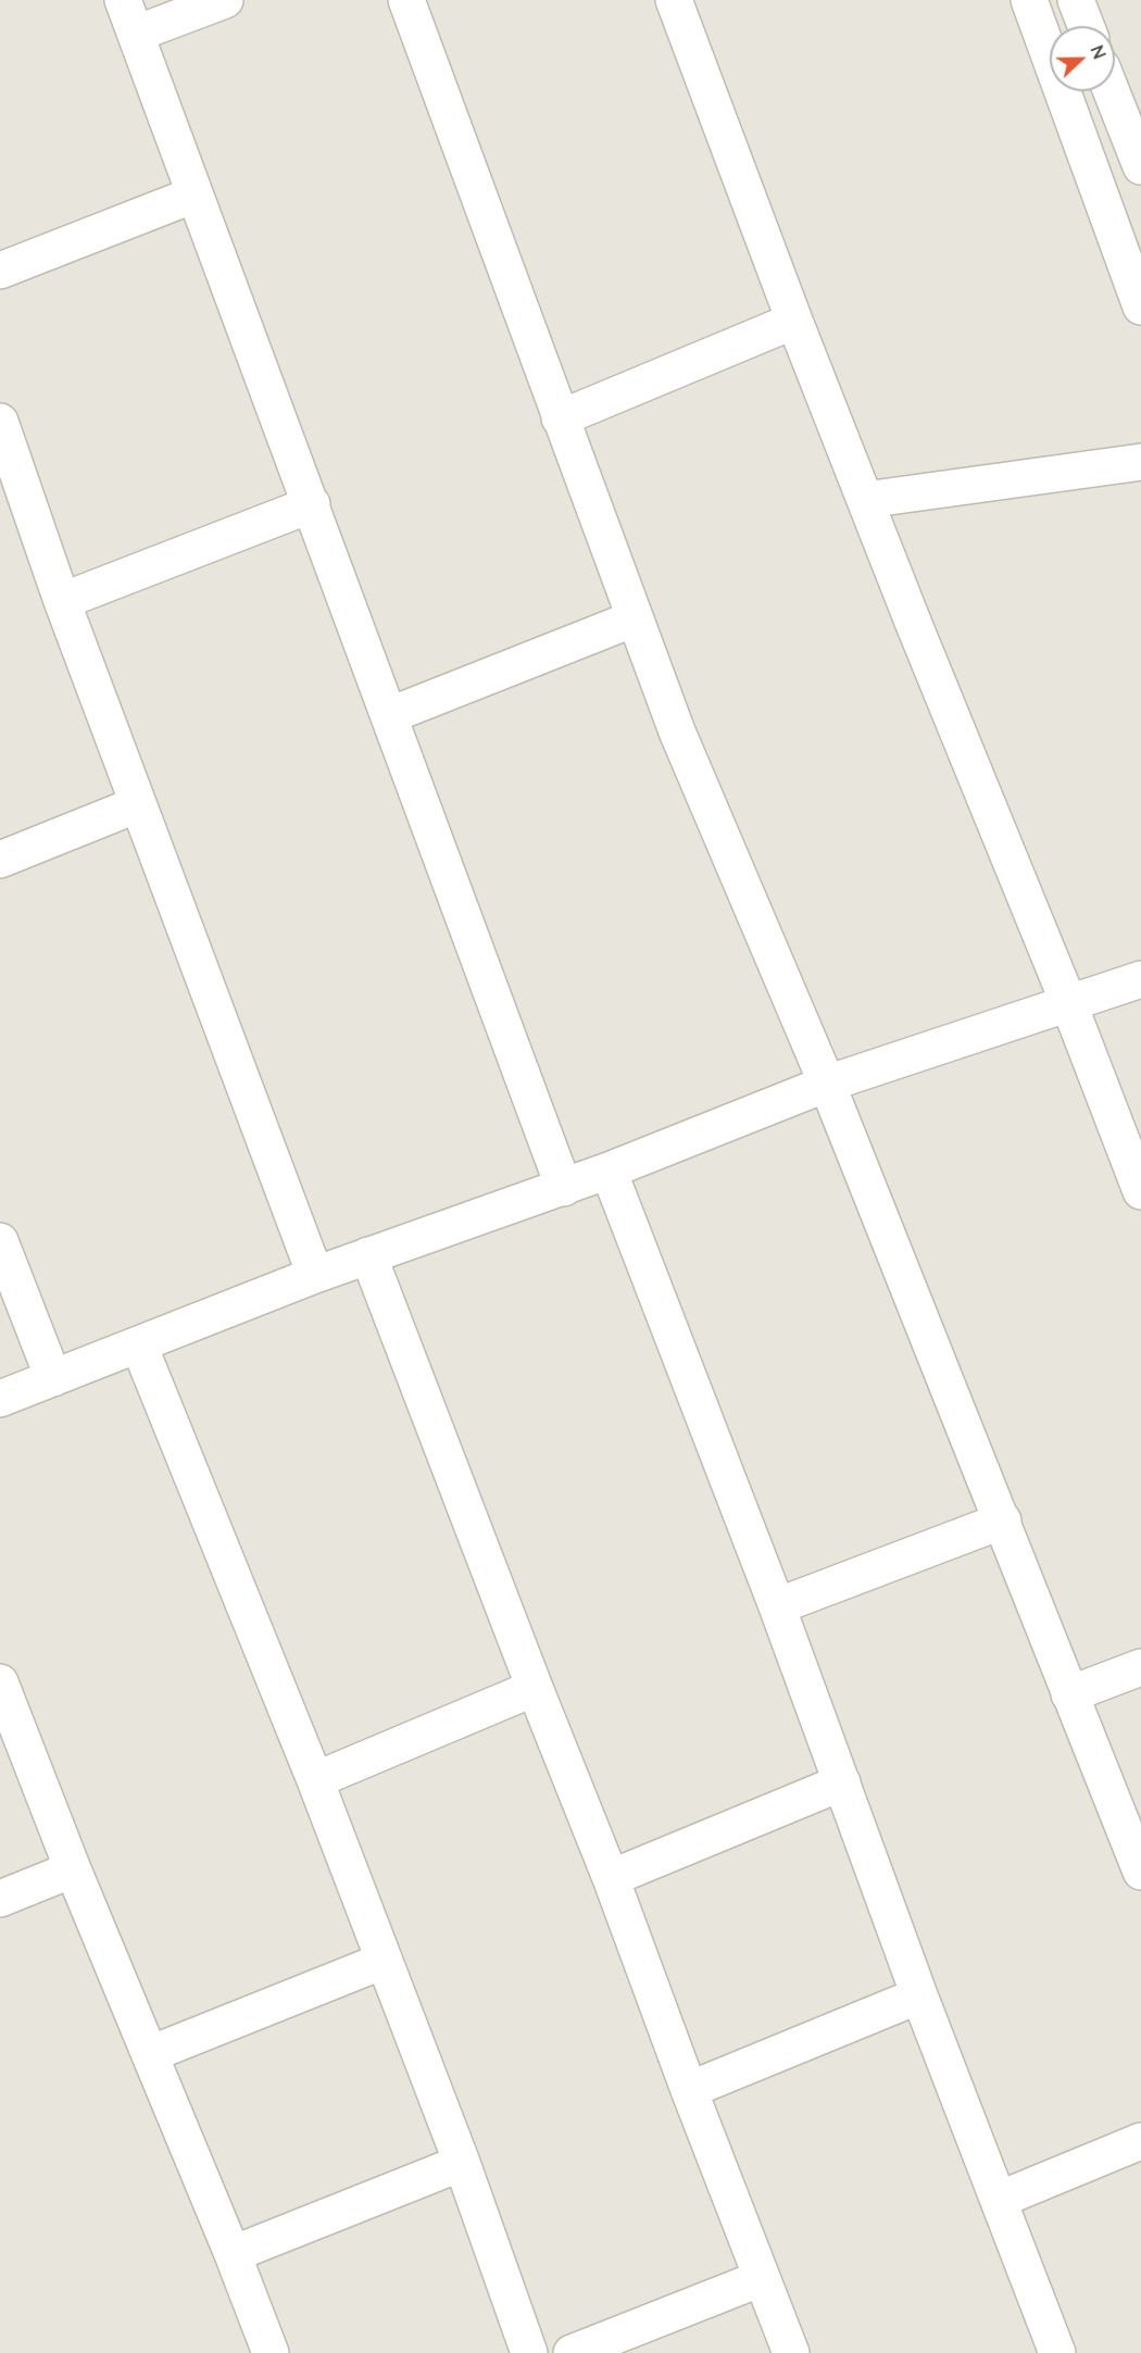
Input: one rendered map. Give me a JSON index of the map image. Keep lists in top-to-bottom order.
{
  "north": "right"
}
